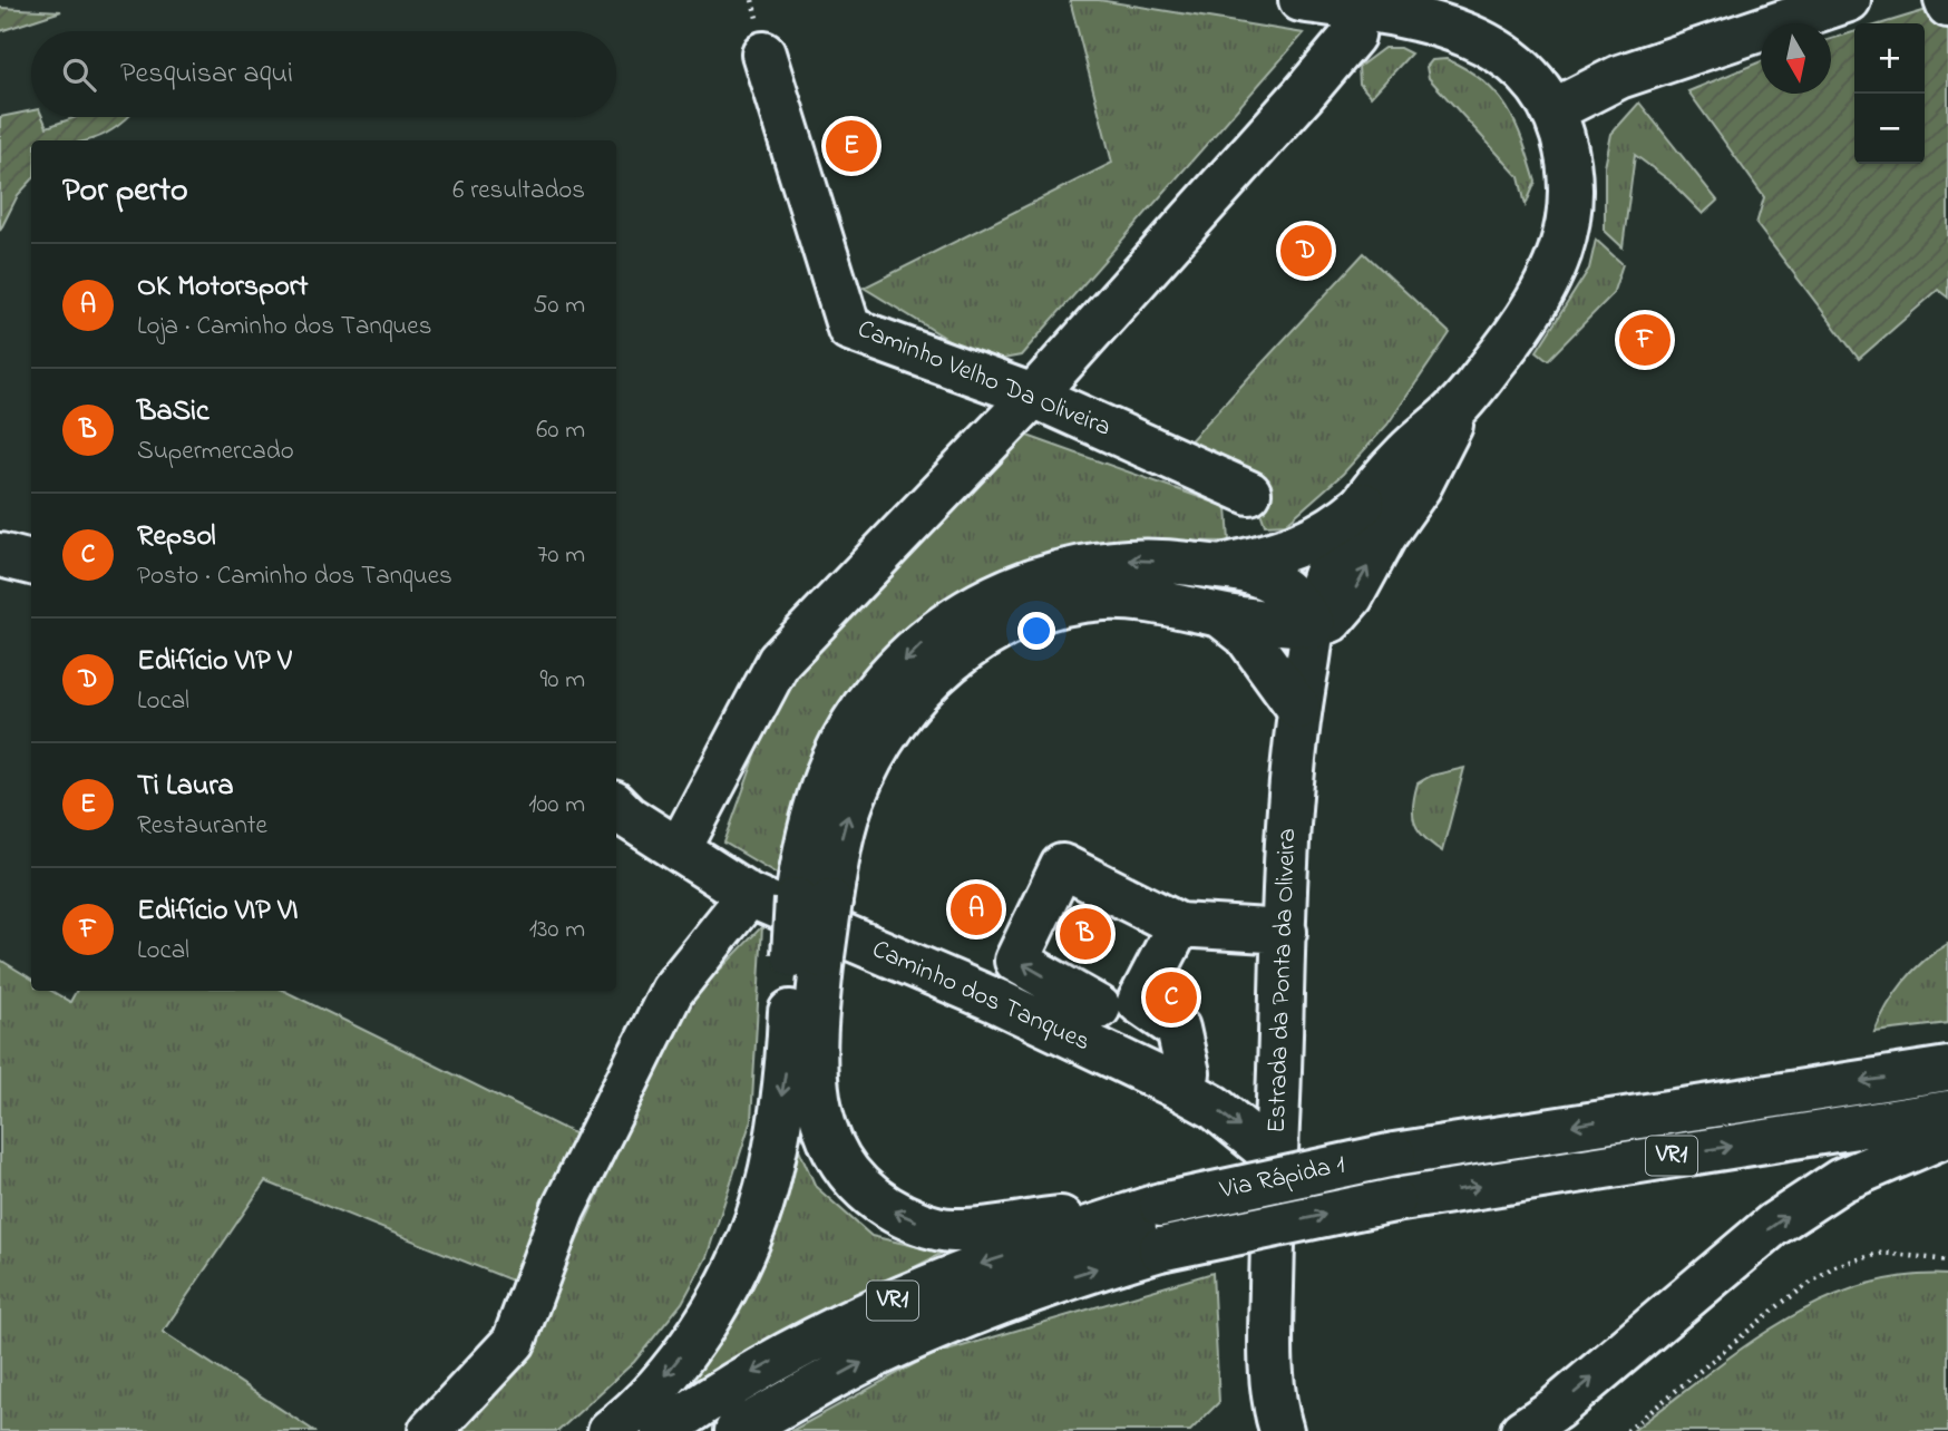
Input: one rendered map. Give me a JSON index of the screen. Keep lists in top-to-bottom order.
{
  "streets": {
    "main road": [
      "Caminho Velho Da Oliveira",
      "Estrada da Ponta da Oliveira",
      "Caminho dos Tanques",
      "VR1",
      "Via Rápida 1"
    ]
  },
  "crossings": [
    ["Estrada da Ponta da Oliveira", "Caminho dos Tanques"]
  ],
  "north": "bottom",
  "page": {
    "map_buttons": ["+", "−"],
    "search": "Pesquisar aqui",
    "pins": [
      "E",
      "D",
      "F",
      "A",
      "B",
      "C"
    ],
    "heading": ["Por perto", "6 resultados"],
    "list": [
      {
        "mark": "A",
        "name": "OK Motorsport",
        "note": "Loja · Caminho dos Tanques",
        "value": "50 m"
      },
      {
        "mark": "B",
        "name": "BaSic",
        "note": "Supermercado",
        "value": "60 m"
      },
      {
        "mark": "C",
        "name": "Repsol",
        "note": "Posto · Caminho dos Tanques",
        "value": "70 m"
      },
      {
        "mark": "D",
        "name": "Edifício VIP V",
        "note": "Local",
        "value": "90 m"
      },
      {
        "mark": "E",
        "name": "Ti Laura",
        "note": "Restaurante",
        "value": "100 m"
      },
      {
        "mark": "F",
        "name": "Edifício VIP VI",
        "note": "Local",
        "value": "130 m"
      }
    ]
  }
}
